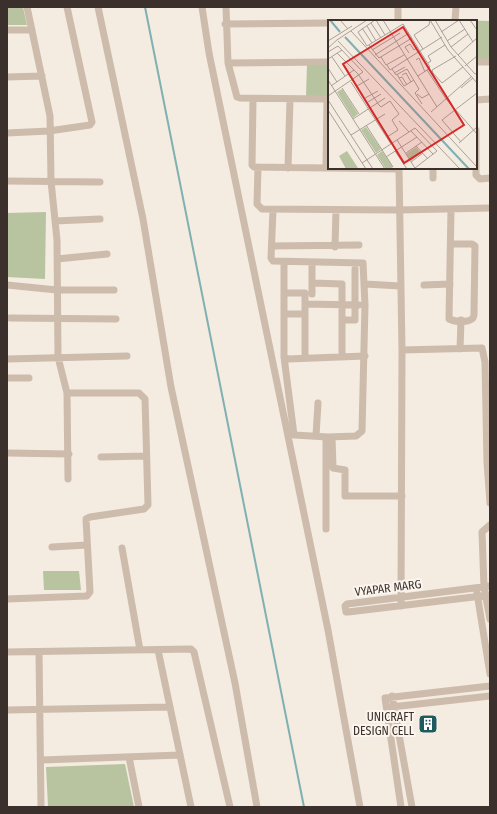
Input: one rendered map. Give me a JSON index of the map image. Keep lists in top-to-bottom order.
{
  "streets": {
    "street": ["VYAPAR MARG"]
  },
  "places": {
    "building": ["UNICRAFT DESIGN CELL"]
  }
}
